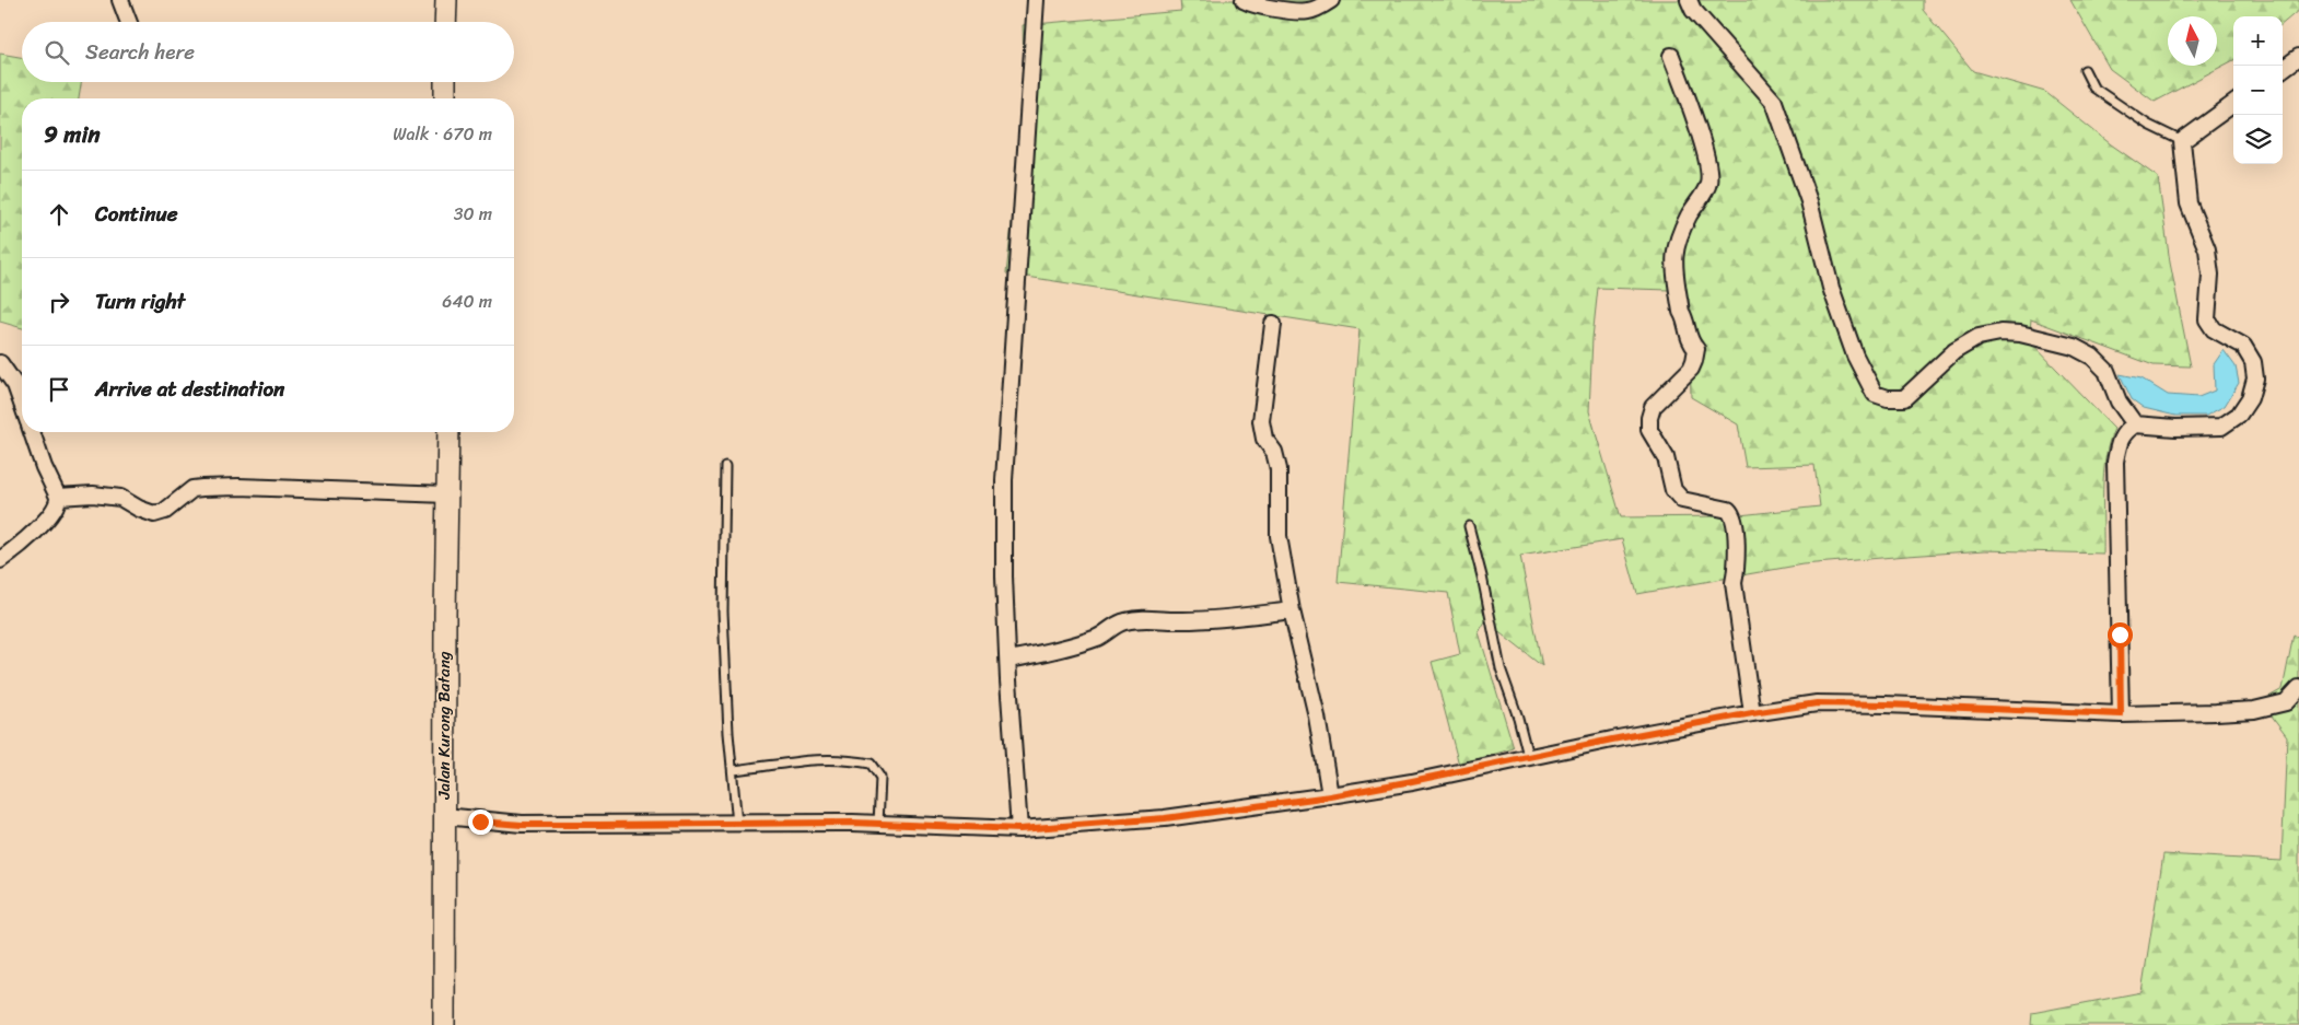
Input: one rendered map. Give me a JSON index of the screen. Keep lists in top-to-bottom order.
{
  "streets": {
    "street": ["Jalan Kurong Batang"]
  },
  "north": "top",
  "page": {
    "map_buttons": ["+", "−"],
    "search": "Search here",
    "heading": ["9 min", "Walk · 670 m"],
    "list": [
      ["Continue", "30 m"],
      ["Turn right", "640 m"],
      "Arrive at destination"
    ]
  }
}
